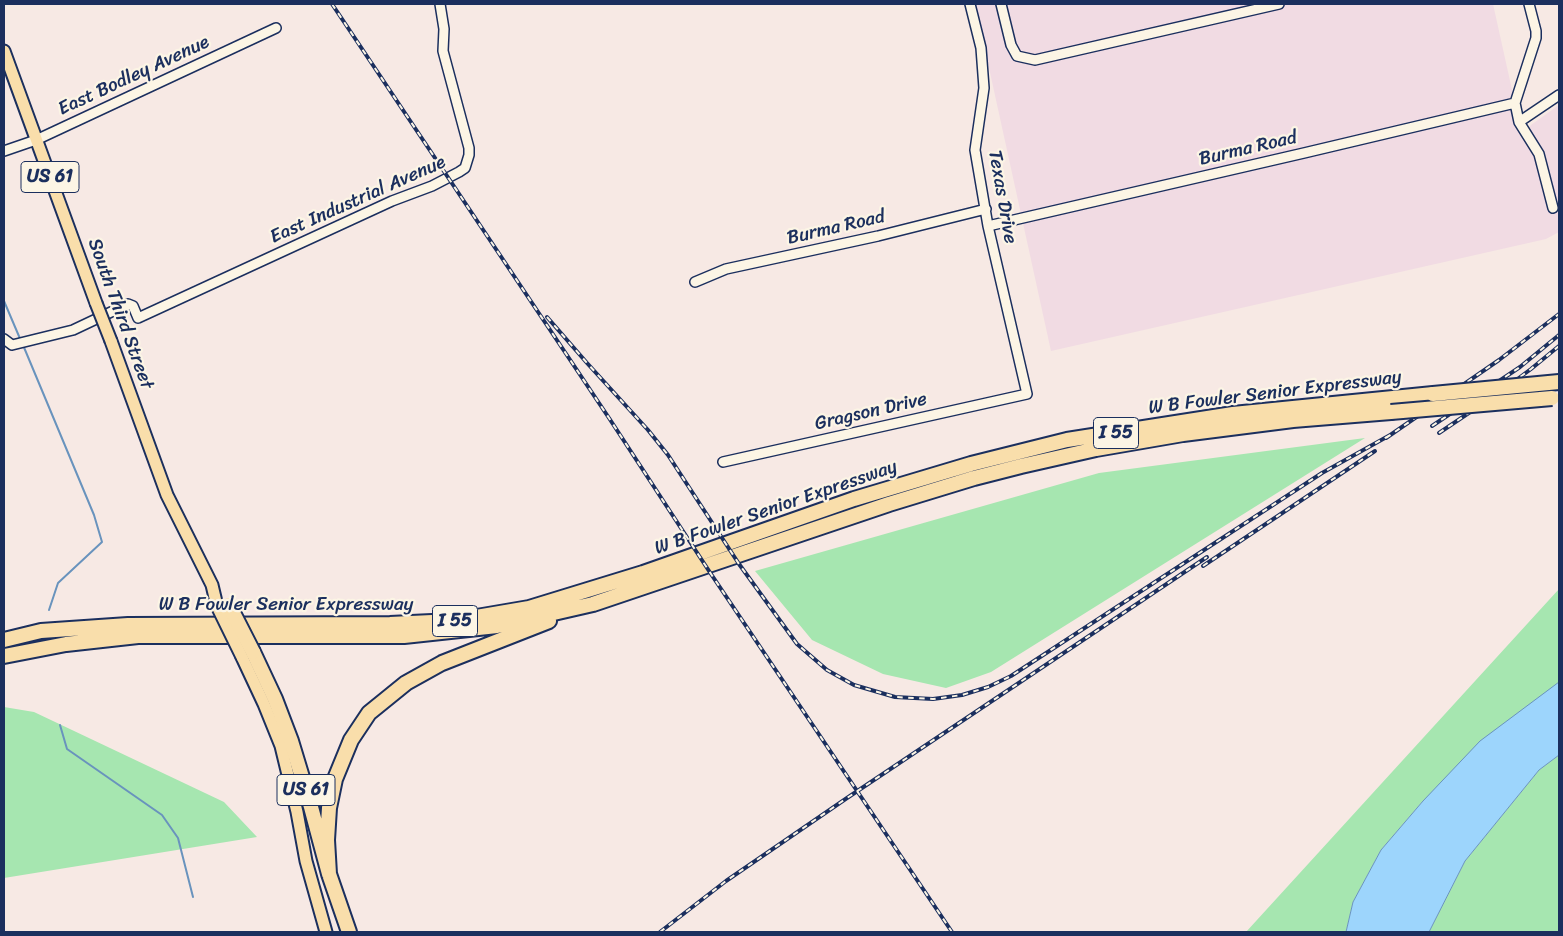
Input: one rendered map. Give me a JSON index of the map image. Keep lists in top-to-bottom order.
{
  "streets": {
    "highway": [
      "US 61",
      "South Third Street",
      "W B Fowler Senior Expressway",
      "I 55"
    ],
    "street": [
      "East Bodley Avenue",
      "Burma Road",
      "Texas Drive",
      "East Industrial Avenue",
      "Gragson Drive"
    ]
  },
  "crossings": [
    ["East Bodley Avenue", "South Third Street"],
    ["Burma Road", "Texas Drive"],
    ["Texas Drive", "Gragson Drive"]
  ]
}
